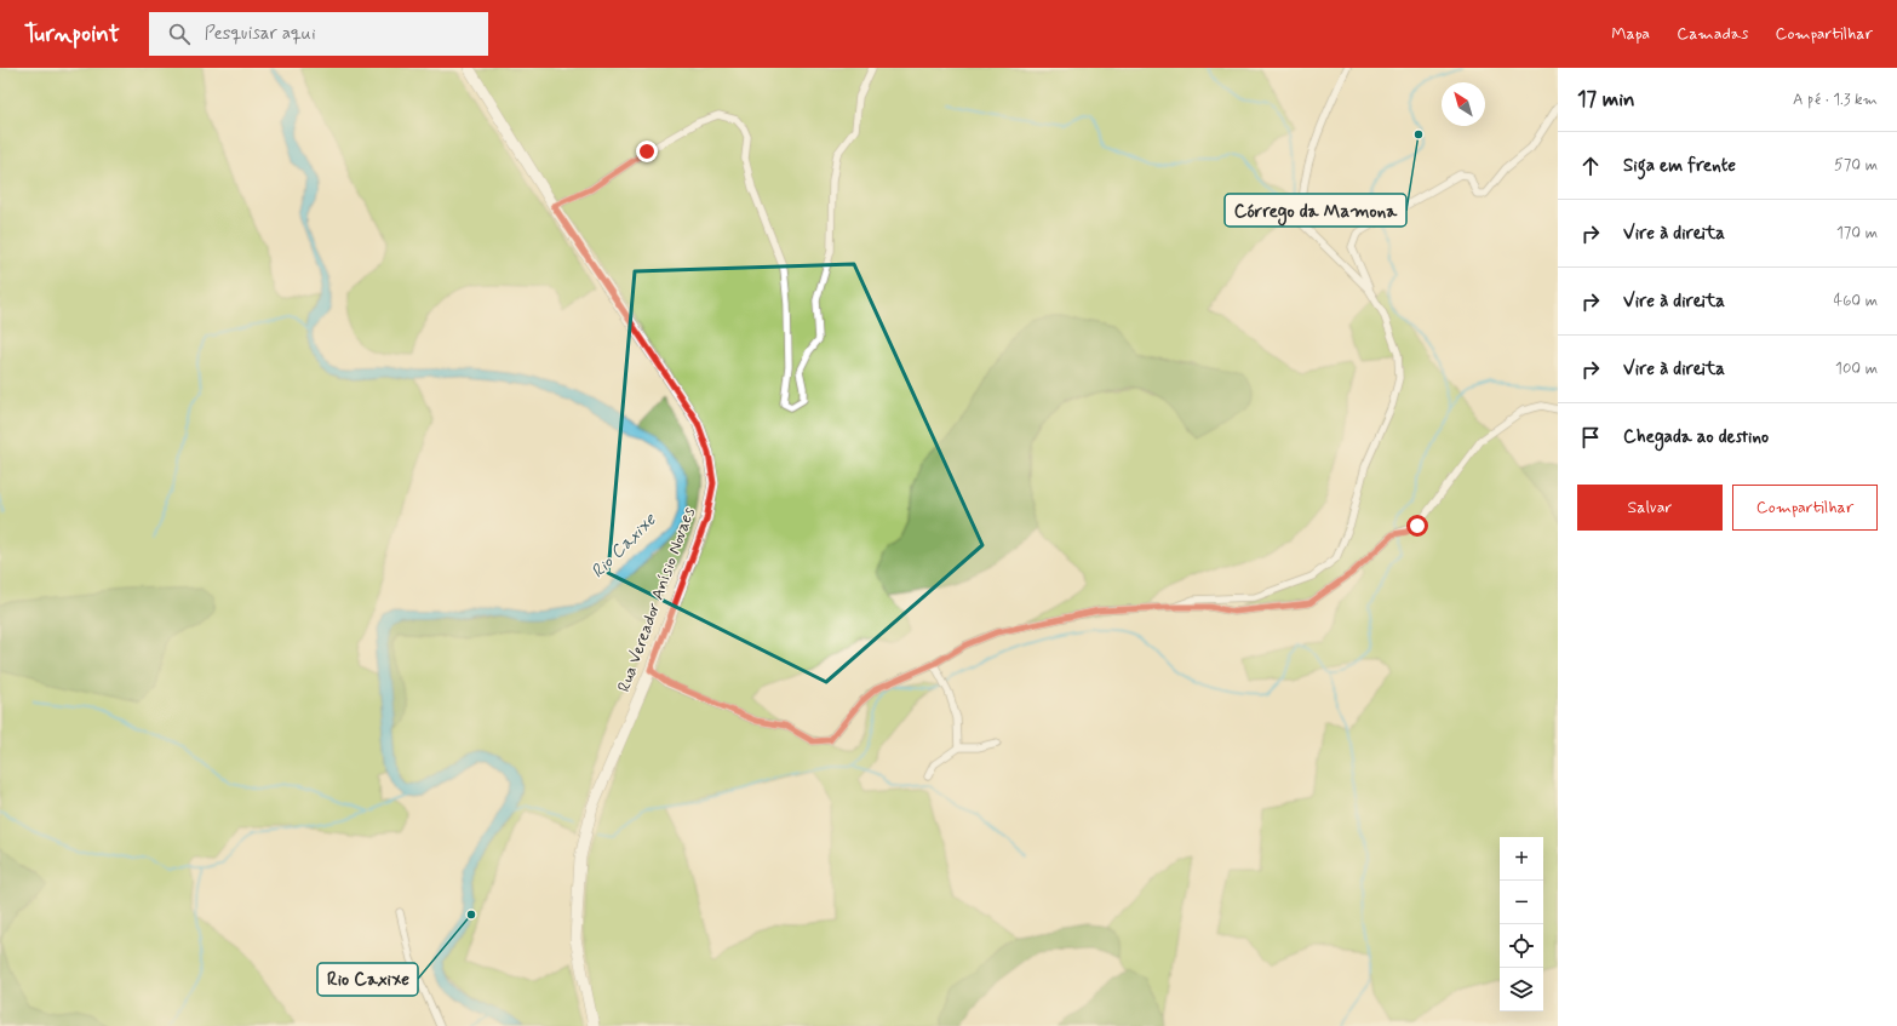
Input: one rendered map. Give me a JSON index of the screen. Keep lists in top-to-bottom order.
{
  "streets": {
    "main road": ["Rua Vereador Anísio Novaes"]
  },
  "water": ["Rio Caxixe"],
  "places": ["Córrego da Mamona", "Rio Caxixe"],
  "north": "top left",
  "page": {
    "header": "Turnpoint",
    "search": "Pesquisar aqui",
    "nav": ["Mapa", "Camadas", "Compartilhar"],
    "heading": ["17 min", "A pé · 1.3 km"],
    "list": [
      ["Siga em frente", "570 m"],
      ["Vire à direita", "170 m"],
      ["Vire à direita", "460 m"],
      ["Vire à direita", "100 m"],
      "Chegada ao destino"
    ],
    "buttons": ["Salvar", "Compartilhar"],
    "map_buttons": ["+", "−"]
  }
}
